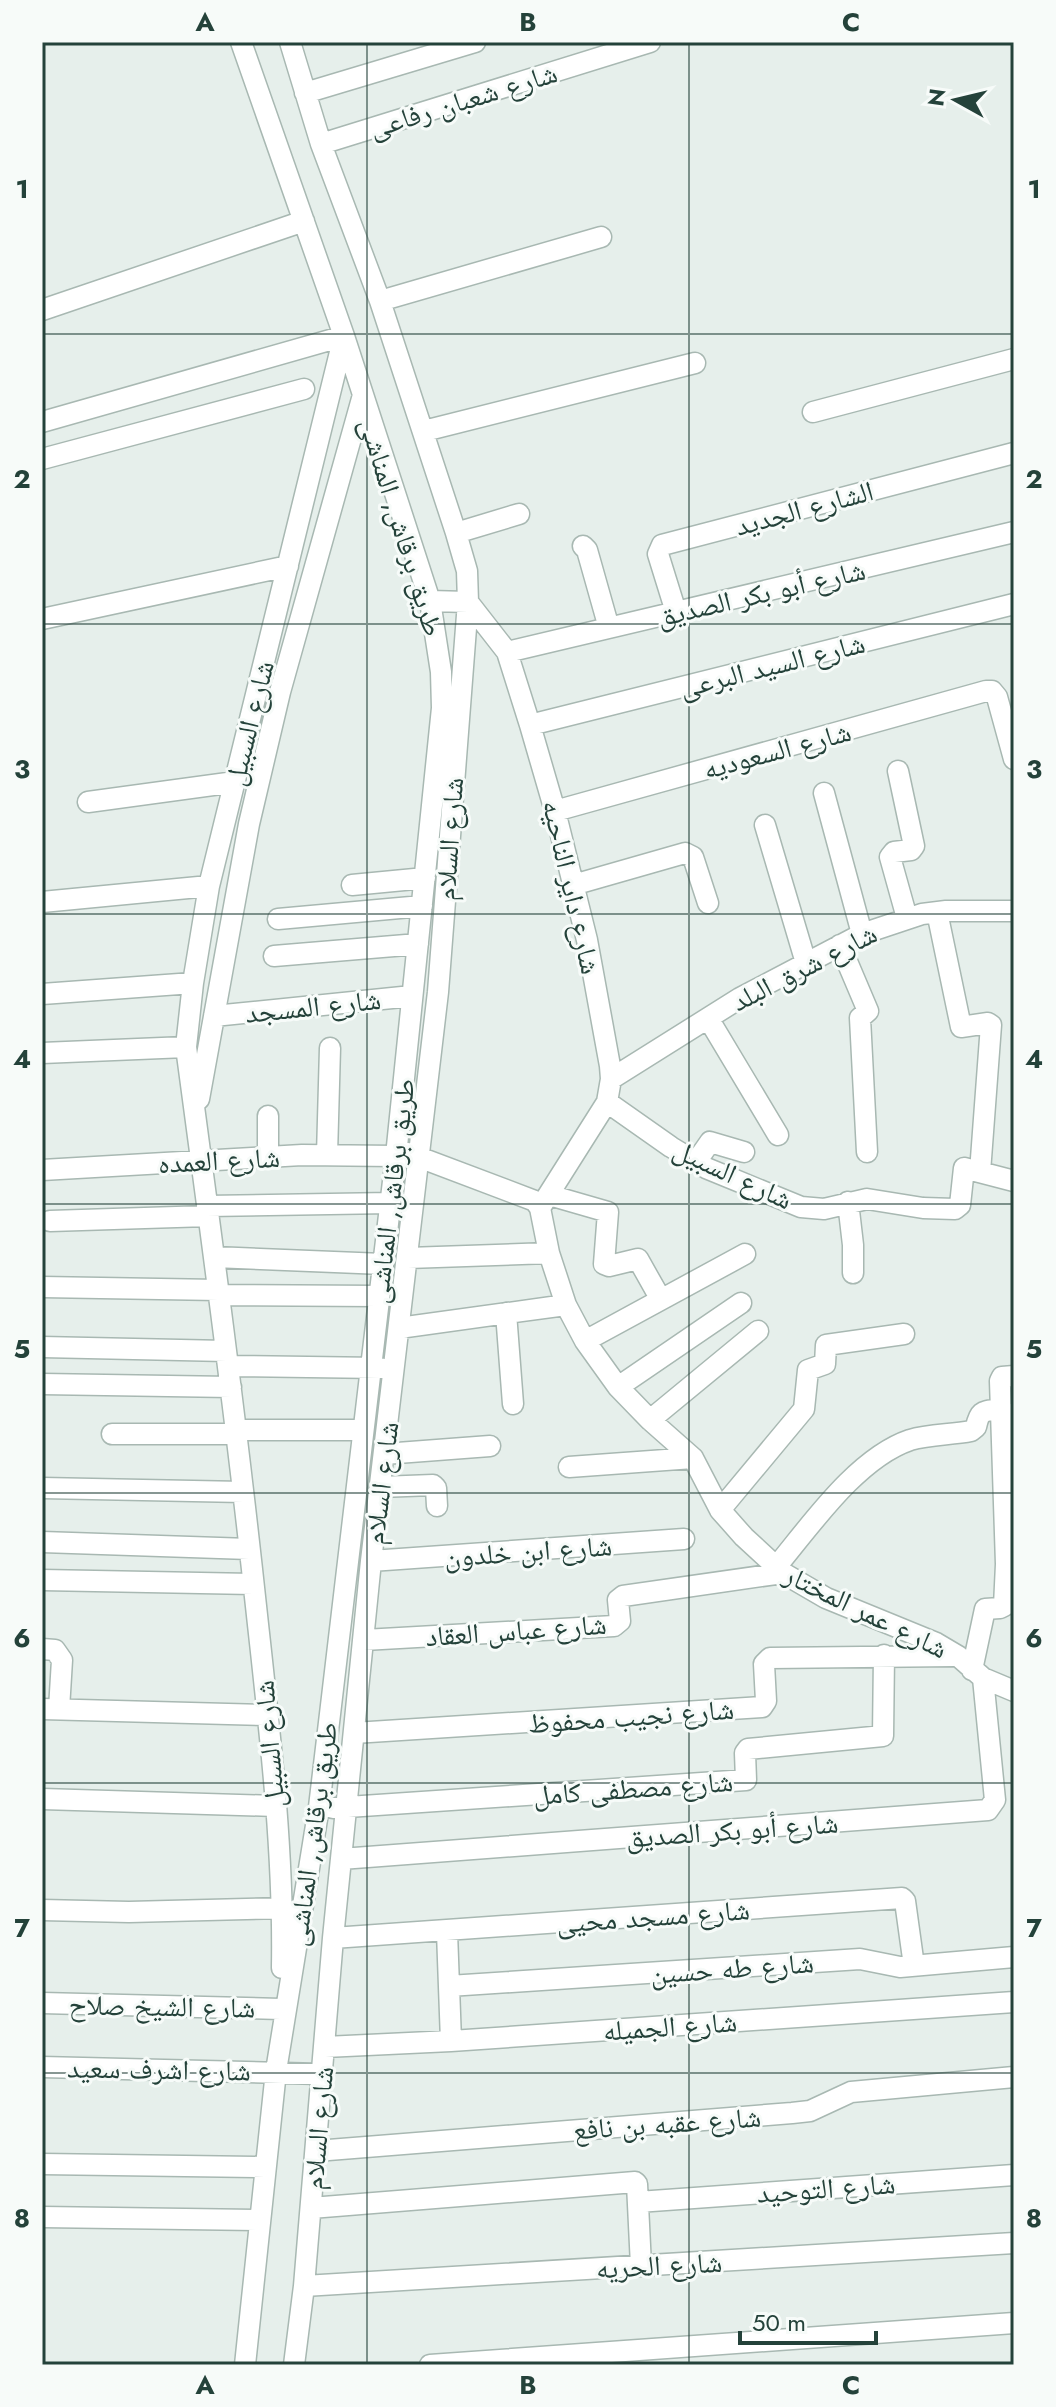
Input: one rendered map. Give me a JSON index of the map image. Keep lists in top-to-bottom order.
{
  "streets": {
    "street": [
      "شارع شعبان رفاعى",
      "الشارع الجديد",
      "طريق برقاش, المناشى",
      "شارع أبو بكر الصديق",
      "شارع السيد البرعى",
      "شارع السبيل",
      "شارع السعوديه",
      "شارع السلام",
      "شارع داير الناحيه",
      "شارع شرق البلد",
      "شارع المسجد",
      "شارع العمده",
      "شارع ابن خلدون",
      "شارع عمر المختار",
      "شارع عباس العقاد",
      "شارع نجيب محفوظ",
      "شارع مصطفى كامل",
      "شارع مسجد محيى",
      "شارع طه حسين",
      "شارع الشيخ صلاح",
      "شارع الجميله",
      "شارع اشرف سعيد",
      "شارع عقبه بن نافع",
      "شارع التوحيد",
      "شارع الحريه"
    ]
  },
  "crossings": [
    ["شارع شعبان رفاعى", "طريق برقاش, المناشى"],
    ["الشارع الجديد", "شارع أبو بكر الصديق"],
    ["طريق برقاش, المناشى", "شارع السبيل"],
    ["طريق برقاش, المناشى", "شارع السلام"],
    ["طريق برقاش, المناشى", "شارع داير الناحيه"],
    ["طريق برقاش, المناشى", "شارع المسجد"],
    ["طريق برقاش, المناشى", "شارع العمده"],
    ["طريق برقاش, المناشى", "شارع مصطفى كامل"],
    ["طريق برقاش, المناشى", "شارع اشرف سعيد"],
    ["شارع أبو بكر الصديق", "شارع السلام"],
    ["شارع أبو بكر الصديق", "شارع داير الناحيه"],
    ["شارع أبو بكر الصديق", "شارع عمر المختار"],
    ["شارع أبو بكر الصديق", "شارع نجيب محفوظ"],
    ["شارع السيد البرعى", "شارع داير الناحيه"],
    ["شارع السبيل", "شارع داير الناحيه"],
    ["شارع السبيل", "شارع المسجد"],
    ["شارع السبيل", "شارع العمده"],
    ["شارع السبيل", "شارع الشيخ صلاح"],
    ["شارع السعوديه", "شارع داير الناحيه"],
    ["شارع السلام", "شارع داير الناحيه"],
    ["شارع السلام", "شارع ابن خلدون"],
    ["شارع السلام", "شارع عباس العقاد"],
    ["شارع السلام", "شارع نجيب محفوظ"],
    ["شارع السلام", "شارع مصطفى كامل"],
    ["شارع السلام", "شارع مسجد محيى"],
    ["شارع السلام", "شارع الجميله"],
    ["شارع السلام", "شارع اشرف سعيد"],
    ["شارع السلام", "شارع عقبه بن نافع"],
    ["شارع السلام", "شارع الحريه"],
    ["شارع داير الناحيه", "شارع شرق البلد"],
    ["شارع داير الناحيه", "شارع عمر المختار"],
    ["شارع عمر المختار", "شارع عباس العقاد"],
    ["شارع عمر المختار", "شارع نجيب محفوظ"],
    ["شارع نجيب محفوظ", "شارع مصطفى كامل"],
    ["شارع مسجد محيى", "شارع طه حسين"]
  ],
  "scale_bar": "50 m",
  "north": "left",
  "grid": {
    "columns": ["A", "B", "C"],
    "rows": [
      "1",
      "2",
      "3",
      "4",
      "5",
      "6",
      "7",
      "8"
    ]
  }
}
